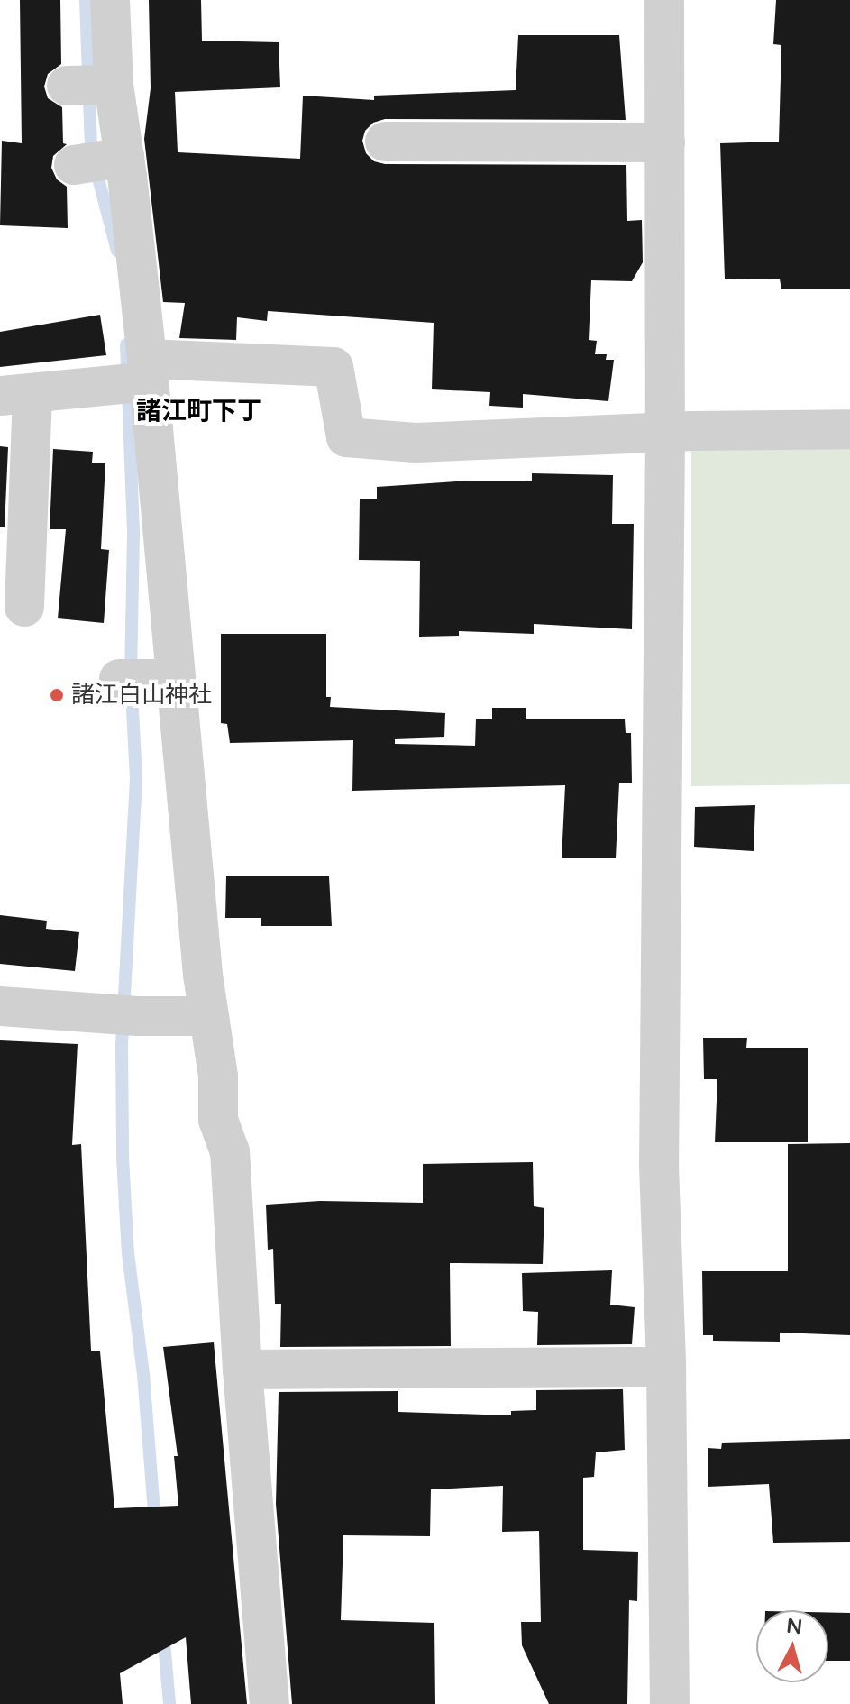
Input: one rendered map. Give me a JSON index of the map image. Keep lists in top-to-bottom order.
{
  "districts": ["諸江町下丁"],
  "places": ["諸江白山神社"],
  "north": "top"
}
